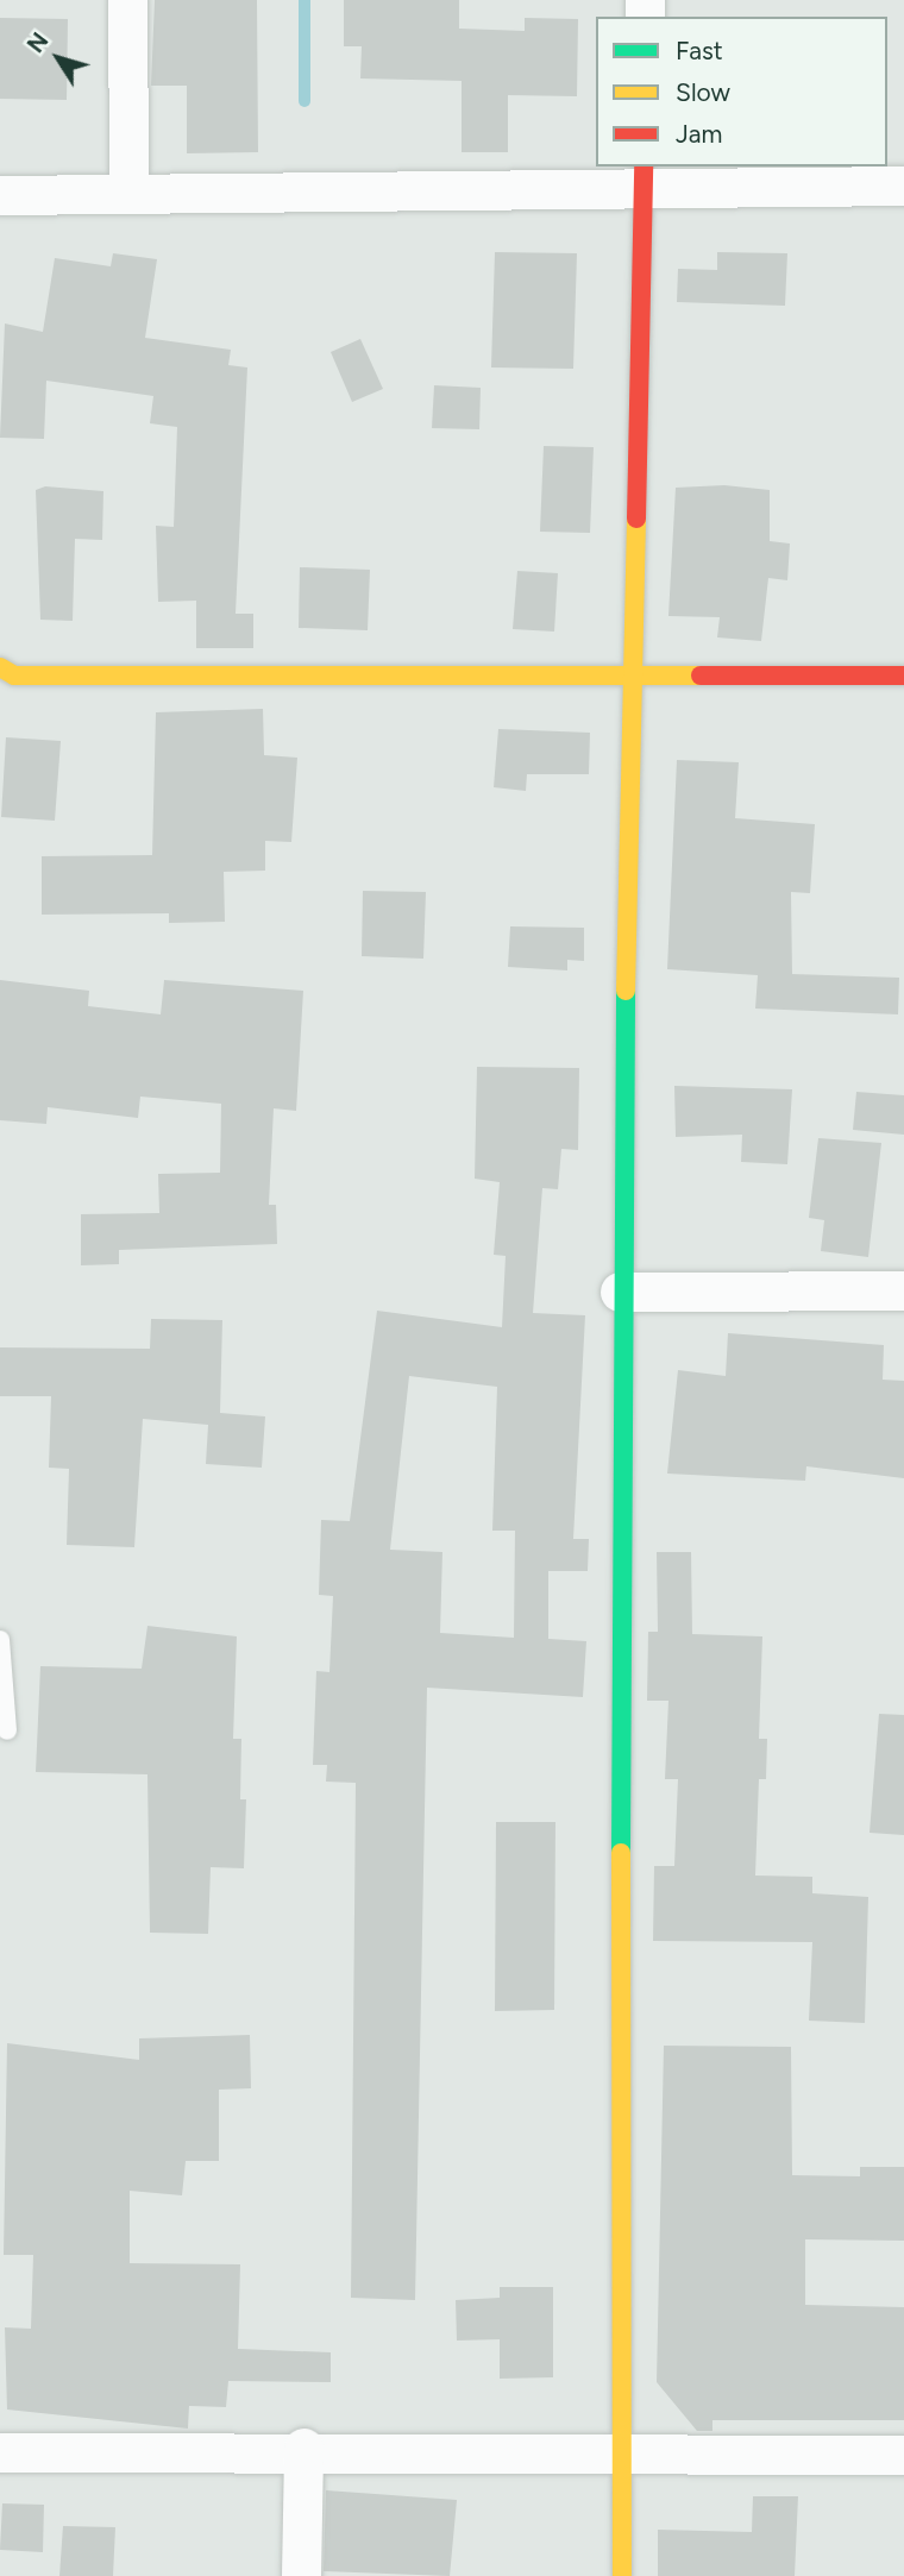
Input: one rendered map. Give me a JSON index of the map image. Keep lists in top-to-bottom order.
{
  "legend": ["Fast", "Slow", "Jam"],
  "north": "top left"
}
